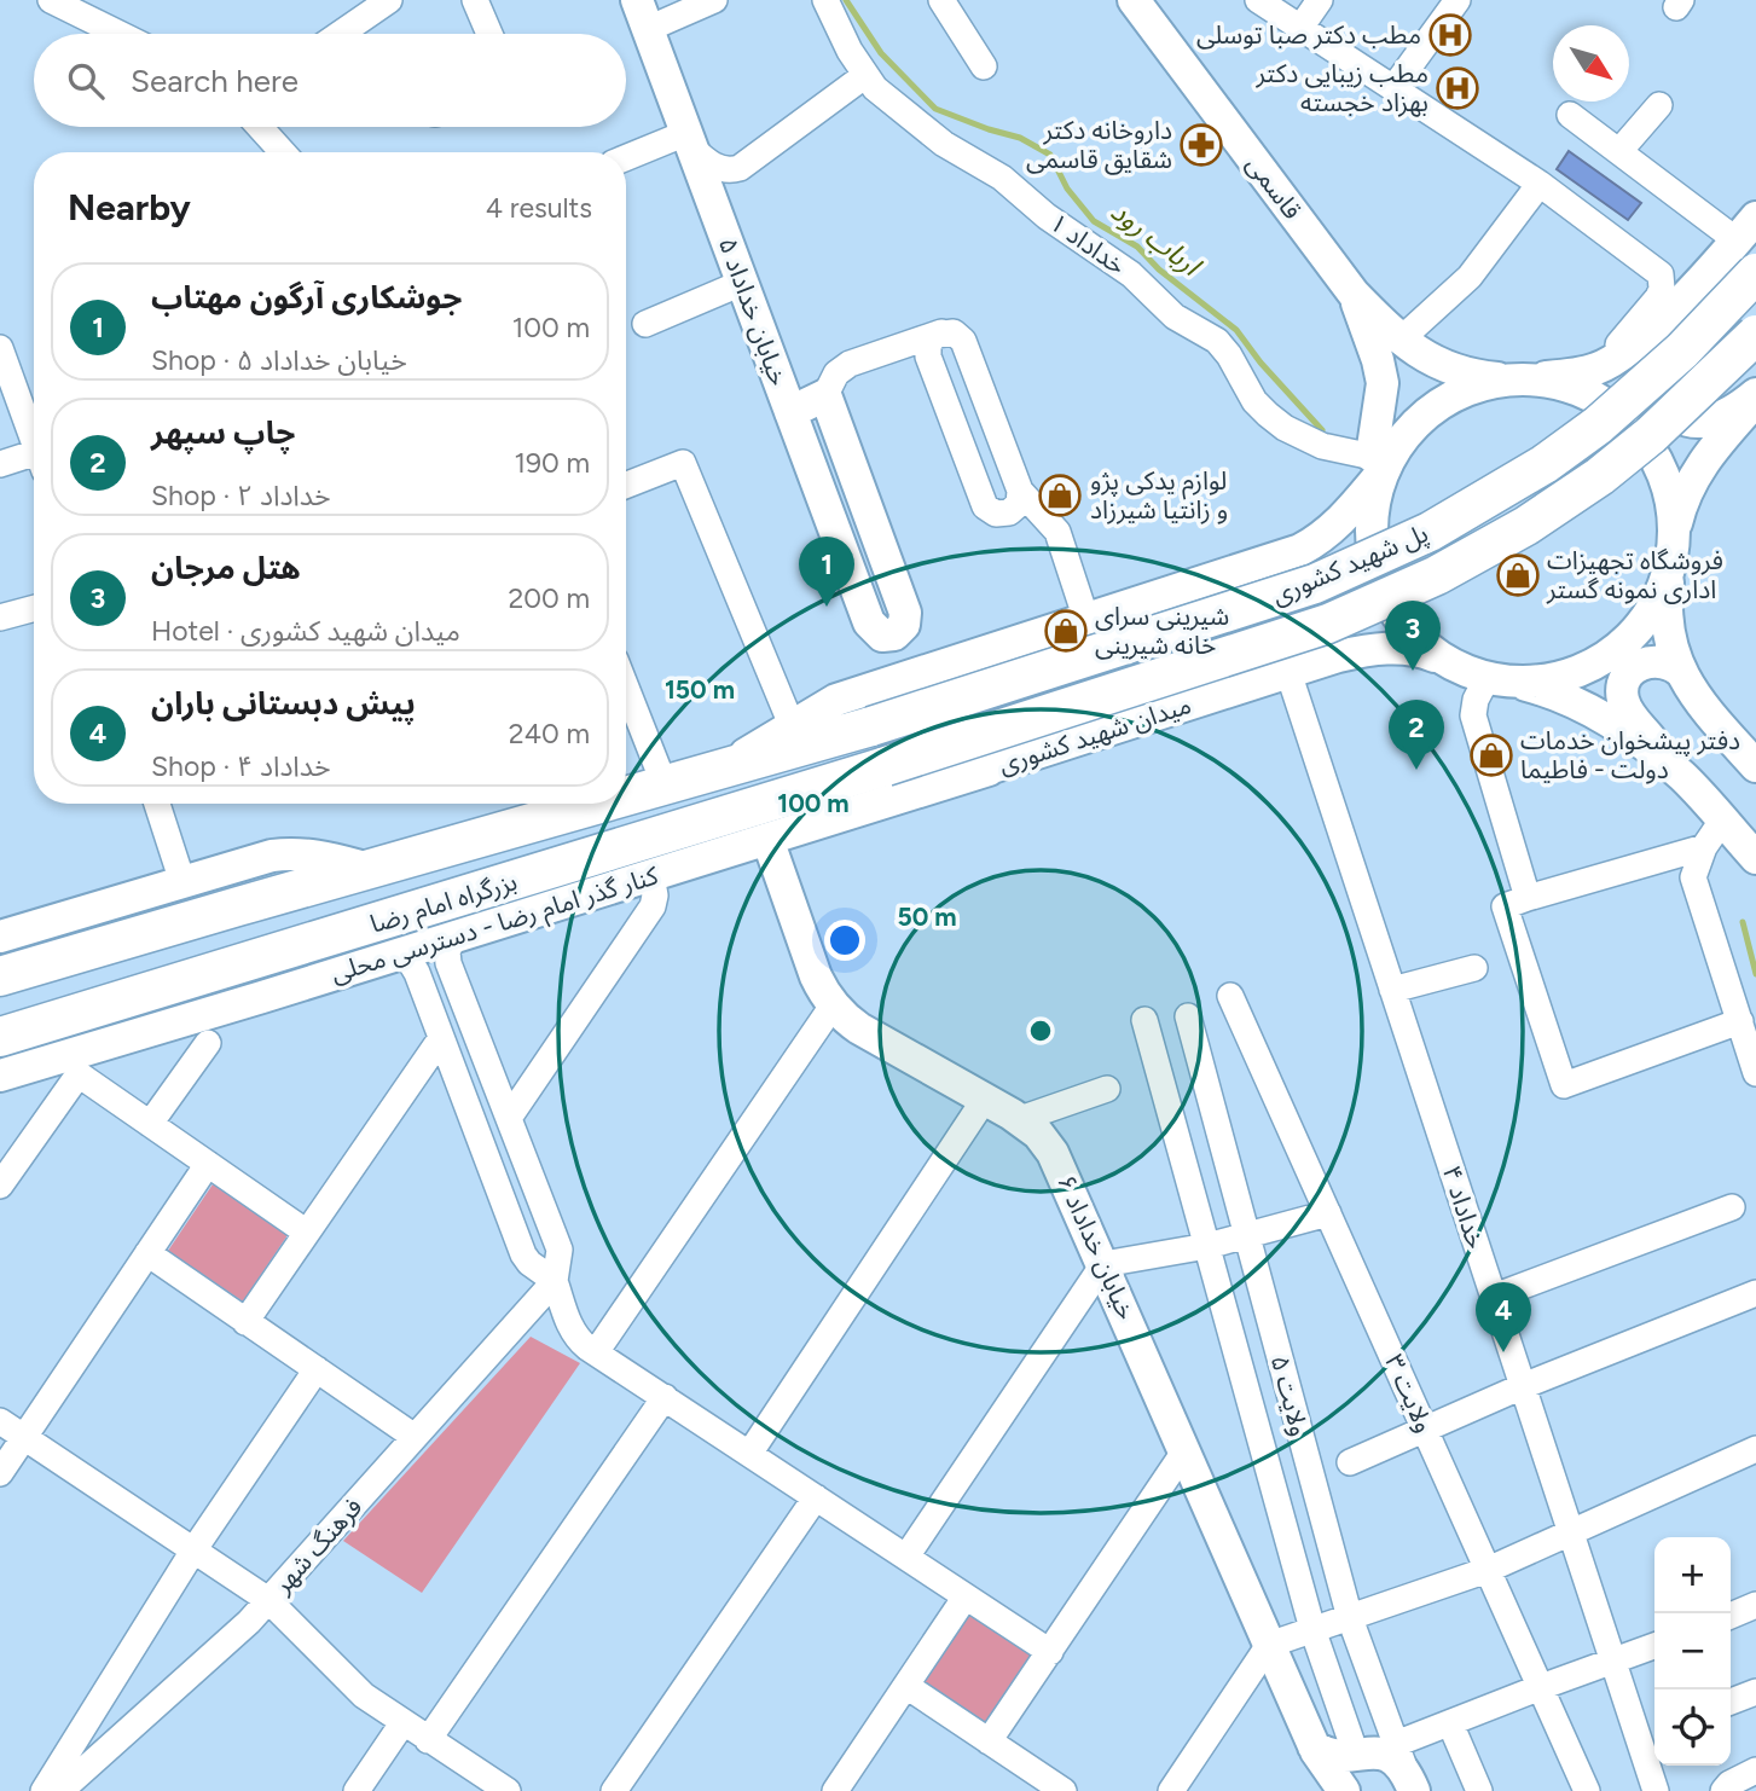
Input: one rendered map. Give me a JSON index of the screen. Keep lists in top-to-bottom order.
{
  "streets": {
    "highway": ["پل شهید کشوری", "بزرگراه امام رضا"],
    "main road": [
      "قاسمی",
      "خیابان خداداد ۵",
      "میدان شهید کشوری",
      "کنار گذر امام رضا - دسترسی محلی",
      "خیابان خداداد ۶"
    ],
    "street": [
      "خداداد ۱",
      "خداداد ۴",
      "ولایت ۳",
      "ولایت ۵",
      "فرهنگ شهر"
    ]
  },
  "crossings": [
    ["خداداد ۱", "میدان شهید کشوری"],
    ["خیابان خداداد ۵", "میدان شهید کشوری"],
    ["پل شهید کشوری", "بزرگراه امام رضا"],
    ["میدان شهید کشوری", "بزرگراه امام رضا"],
    ["میدان شهید کشوری", "کنار گذر امام رضا - دسترسی محلی"],
    ["میدان شهید کشوری", "خداداد ۴"],
    ["کنار گذر امام رضا - دسترسی محلی", "خیابان خداداد ۶"]
  ],
  "water": ["ارباب رود"],
  "places": {
    "hospital": ["مطب دکتر صبا توسلی", "مطب زیبایی دکتر بهزاد خجسته"],
    "pharmacy": ["داروخانه دکتر شقایق قاسمی"],
    "shop": [
      "لوازم یدکی پژو و زانتیا شیرزاد",
      "فروشگاه تجهیزات اداری نمونه گستر",
      "شیرینی سرای خانه شیرینی",
      "دفتر پیشخوان خدمات دولت - فاطیما"
    ]
  },
  "north": "bottom right",
  "page": {
    "search": "Search here",
    "heading": ["Nearby", "4 results"],
    "list": [
      {
        "mark": "1",
        "name": "جوشکاری آرگون مهتاب",
        "note": "Shop · خیابان خداداد ۵",
        "value": "100 m"
      },
      {
        "mark": "2",
        "name": "چاپ سپهر",
        "note": "Shop · خداداد ۲",
        "value": "190 m"
      },
      {
        "mark": "3",
        "name": "هتل مرجان",
        "note": "Hotel · میدان شهید کشوری",
        "value": "200 m"
      },
      {
        "mark": "4",
        "name": "پیش دبستانی باران",
        "note": "Shop · خداداد ۴",
        "value": "240 m"
      }
    ],
    "pins": [
      "1",
      "3",
      "2",
      "4"
    ],
    "map_buttons": ["+", "−"]
  },
  "rings": ["150 m", "100 m", "50 m"]
}
